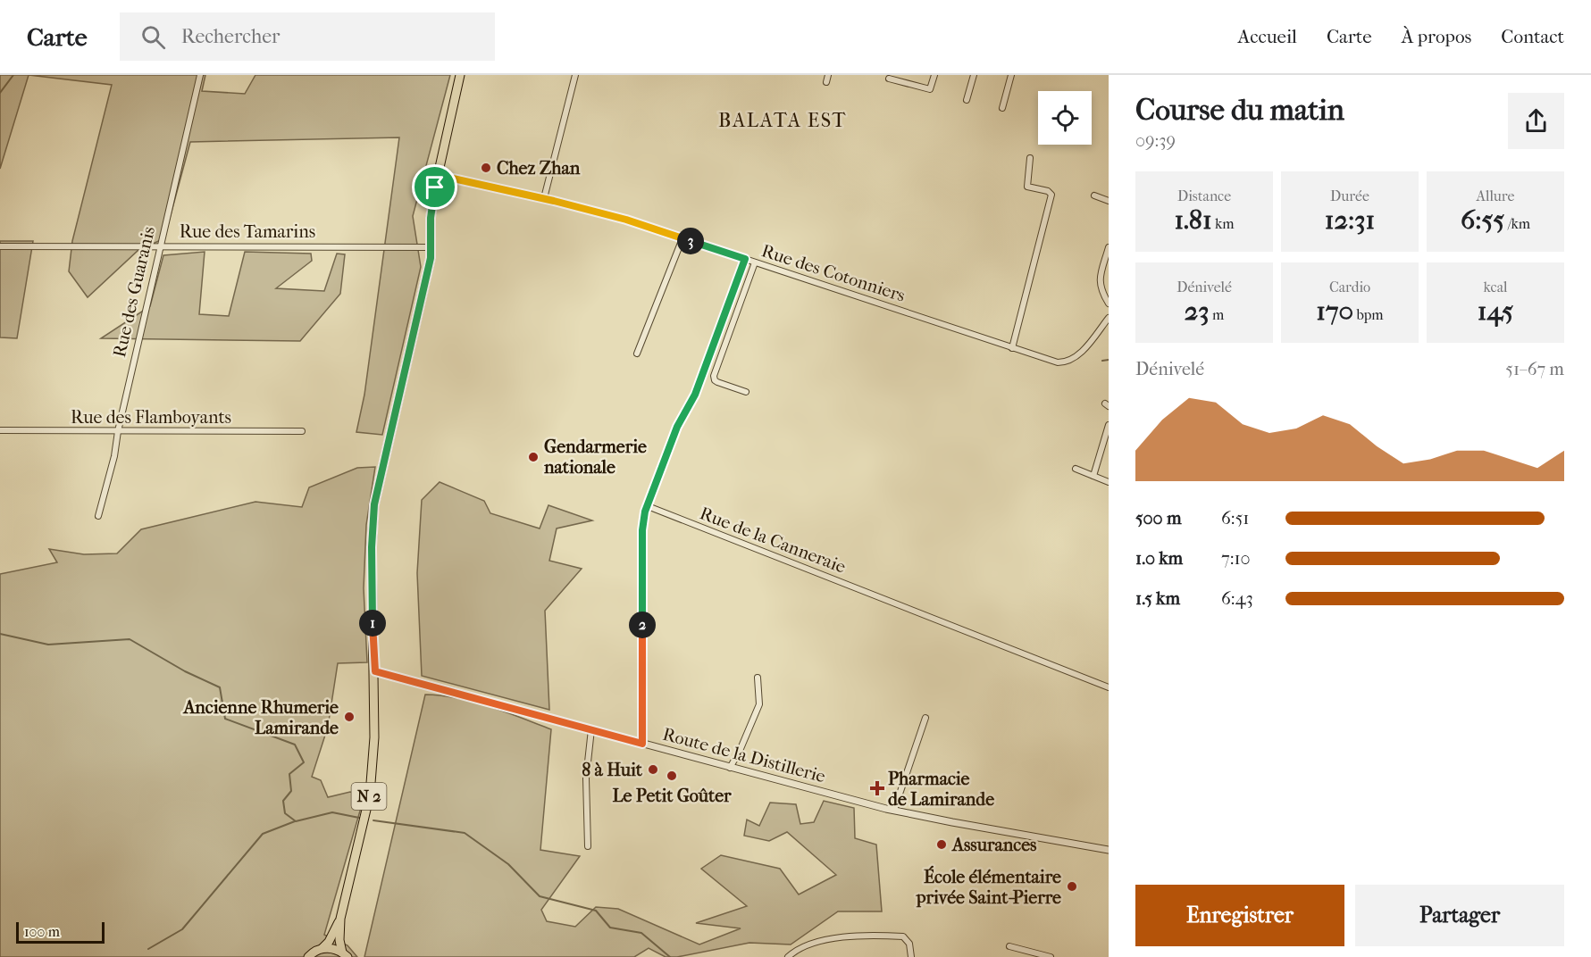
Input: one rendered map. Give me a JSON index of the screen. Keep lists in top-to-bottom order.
{
  "streets": {
    "main road": ["N 2"],
    "street": [
      "Rue des Tamarins",
      "Rue des Cotonniers",
      "Rue des Guaranis",
      "Rue des Flamboyants",
      "Rue de la Canneraie",
      "Route de la Distillerie"
    ]
  },
  "crossings": [
    ["Rue des Tamarins", "Rue des Guaranis"],
    ["Rue des Tamarins", "N 2"],
    ["Rue des Cotonniers", "N 2"],
    ["Rue des Guaranis", "Rue des Flamboyants"],
    ["Route de la Distillerie", "N 2"]
  ],
  "districts": ["BALATA EST"],
  "places": {
    "other": [
      "Chez Zhan",
      "Gendarmerie nationale",
      "Ancienne Rhumerie Lamirande",
      "8 à Huit",
      "Le Petit Goûter",
      "Assurances",
      "École élémentaire privée Saint-Pierre"
    ],
    "health": ["Pharmacie de Lamirande"]
  },
  "scale_bar": "100 m",
  "page": {
    "header": "Carte",
    "search": "Rechercher",
    "nav": [
      "Accueil",
      "Carte",
      "À propos",
      "Contact"
    ],
    "heading": ["Course du matin", "09:39"],
    "stats": [
      ["Distance", "1.81 km"],
      ["Durée", "12:31"],
      ["Allure", "6:55 /km"],
      ["Dénivelé", "23 m"],
      ["Cardio", "170 bpm"],
      ["kcal", "145"]
    ],
    "pins": ["3", "1", "2"],
    "chart": ["Dénivelé", "51–67 m"],
    "list": [
      {
        "name": "500 m",
        "note": "6:51"
      },
      {
        "name": "1.0 km",
        "note": "7:10"
      },
      {
        "name": "1.5 km",
        "note": "6:43"
      }
    ],
    "buttons": ["Enregistrer", "Partager"],
    "scale": "100 m"
  }
}
